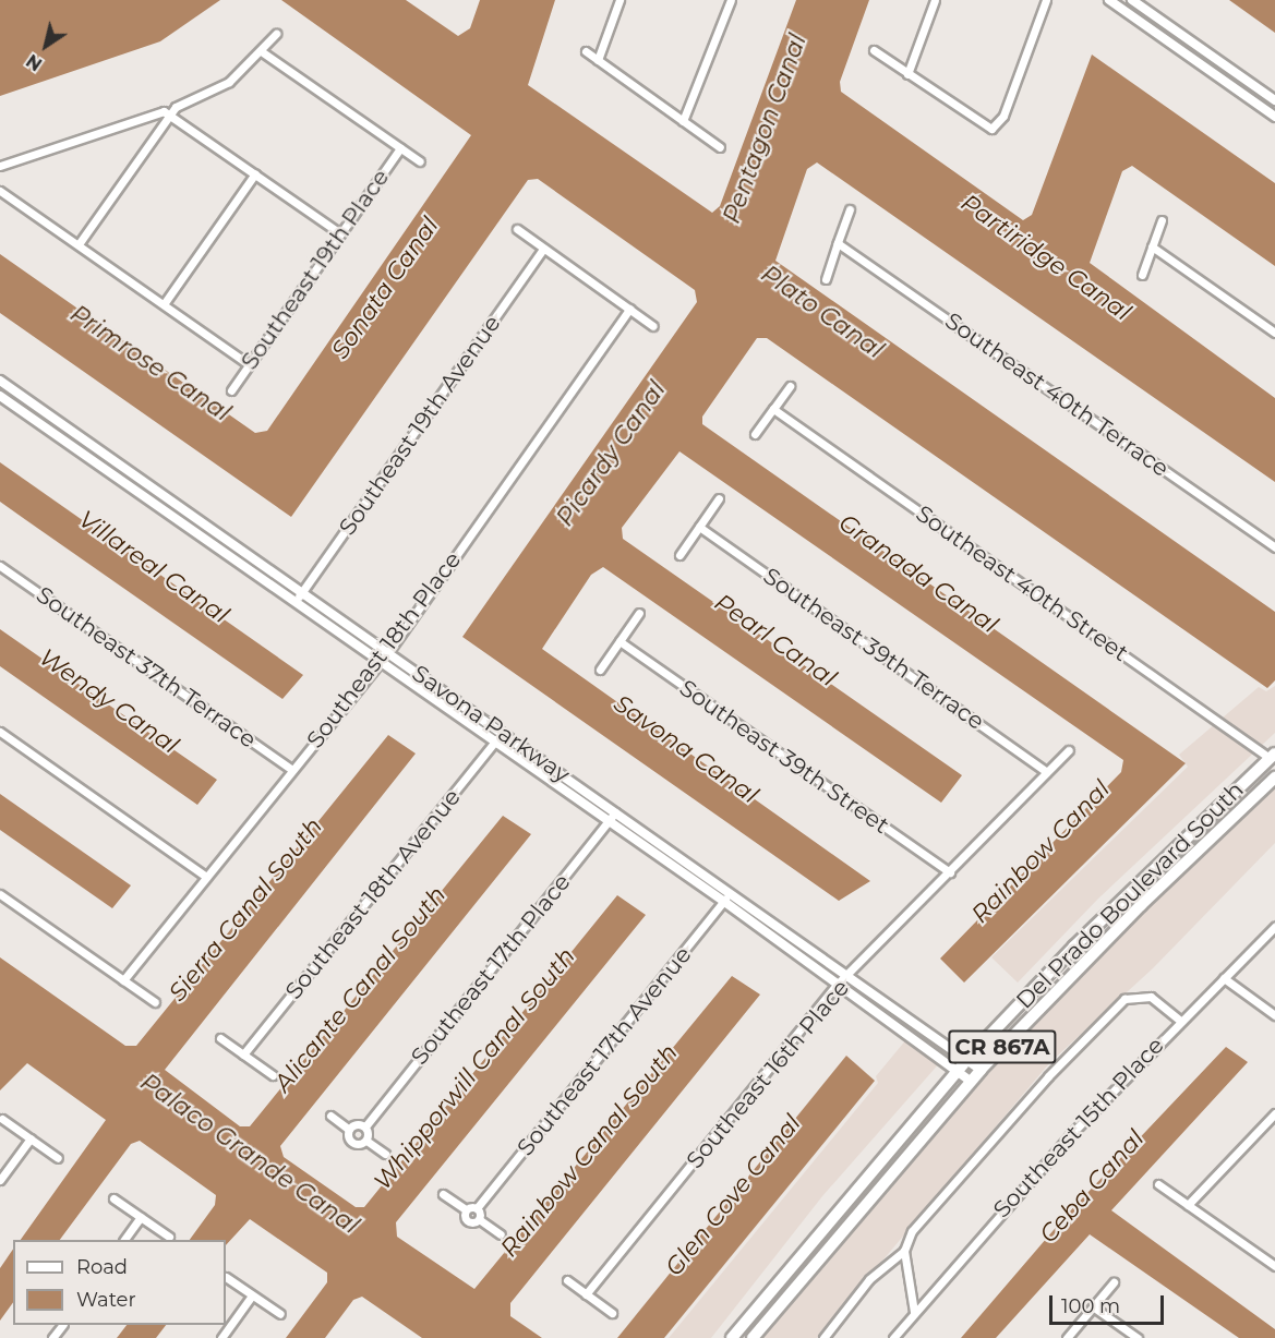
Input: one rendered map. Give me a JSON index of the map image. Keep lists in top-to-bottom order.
{
  "streets": {
    "main road": ["Del Prado Boulevard South", "CR 867A"],
    "street": [
      "Southeast 19th Place",
      "Southeast 40th Terrace",
      "Southeast 19th Avenue",
      "Southeast 40th Street",
      "Southeast 39th Terrace",
      "Southeast 18th Place",
      "Southeast 37th Terrace",
      "Savona Parkway",
      "Southeast 39th Street",
      "Southeast 18th Avenue",
      "Southeast 17th Place",
      "Southeast 17th Avenue",
      "Southeast 16th Place",
      "Southeast 15th Place"
    ]
  },
  "crossings": [
    ["Southeast 19th Avenue", "Savona Parkway"],
    ["Southeast 40th Street", "Del Prado Boulevard South"],
    ["Southeast 39th Terrace", "Southeast 16th Place"],
    ["Southeast 18th Place", "Southeast 37th Terrace"],
    ["Southeast 18th Place", "Savona Parkway"],
    ["Savona Parkway", "Southeast 18th Avenue"],
    ["Savona Parkway", "Del Prado Boulevard South"],
    ["Savona Parkway", "Southeast 17th Place"],
    ["Savona Parkway", "Southeast 17th Avenue"],
    ["Savona Parkway", "Southeast 16th Place"],
    ["Southeast 39th Street", "Southeast 16th Place"]
  ],
  "water": [
    "Pentagon Canal",
    "Partiridge Canal",
    "Sonata Canal",
    "Plato Canal",
    "Primrose Canal",
    "Picardy Canal",
    "Villareal Canal",
    "Granada Canal",
    "Pearl Canal",
    "Wendy Canal",
    "Savona Canal",
    "Rainbow Canal",
    "Sierra Canal South",
    "Alicante Canal South",
    "Whipporwill Canal South",
    "Rainbow Canal South",
    "Palaco Grande Canal",
    "Ceba Canal",
    "Glen Cove Canal"
  ],
  "legend": ["Road", "Water"],
  "scale_bar": "100 m",
  "north": "bottom left"
}
